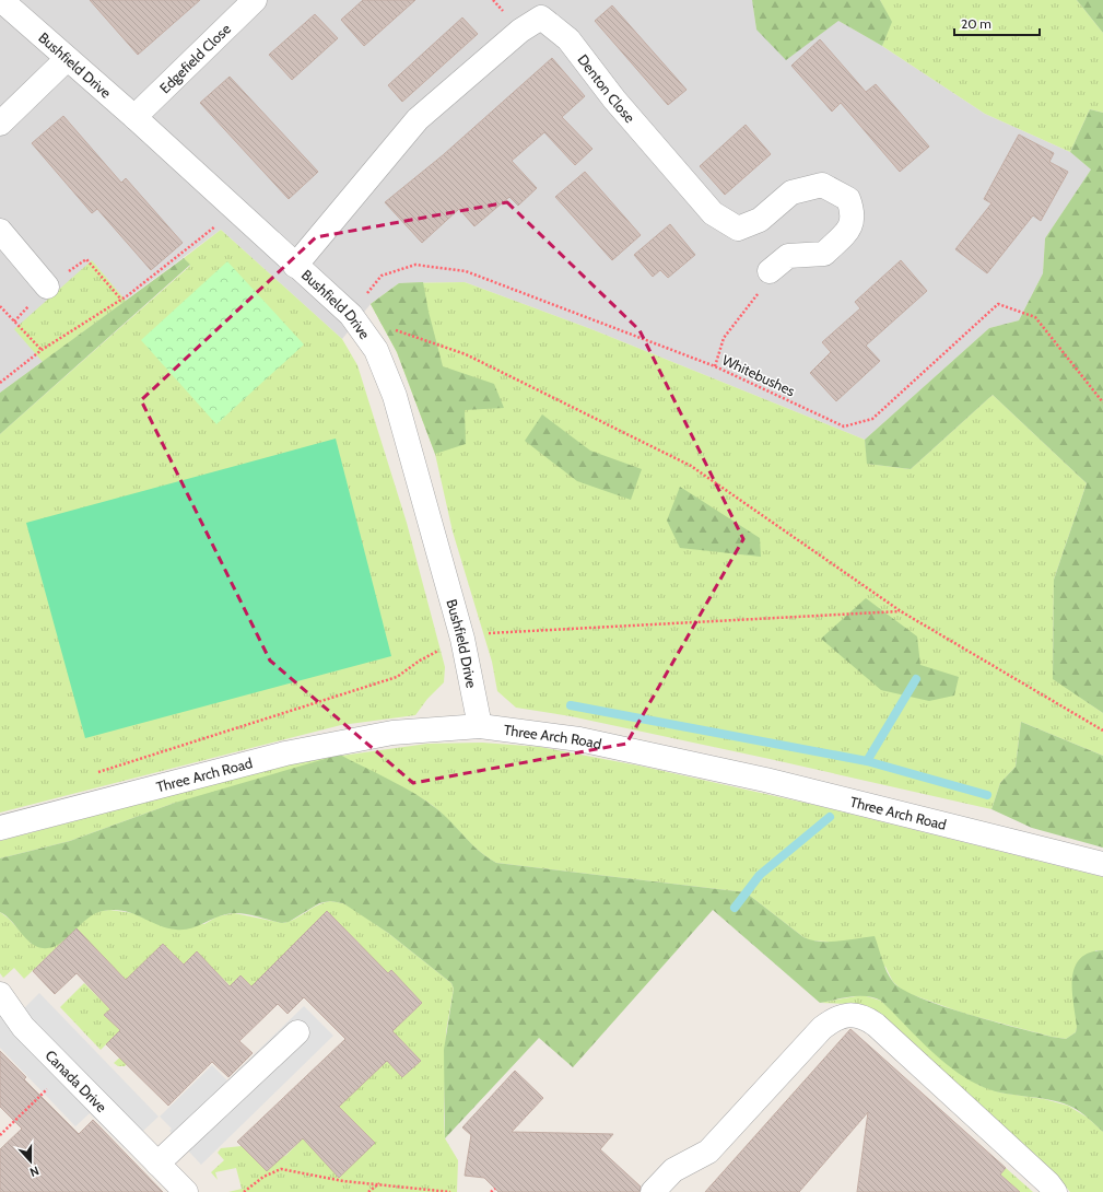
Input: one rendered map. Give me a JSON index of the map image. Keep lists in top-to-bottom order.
{
  "streets": {
    "street": [
      "Edgefield Close",
      "Bushfield Drive",
      "Denton Close",
      "Three Arch Road",
      "Canada Drive"
    ],
    "path": ["Whitebushes"]
  },
  "crossings": [
    ["Edgefield Close", "Bushfield Drive"],
    ["Bushfield Drive", "Denton Close"],
    ["Bushfield Drive", "Whitebushes"],
    ["Bushfield Drive", "Three Arch Road"]
  ],
  "scale_bar": "20 m",
  "north": "bottom"
}
